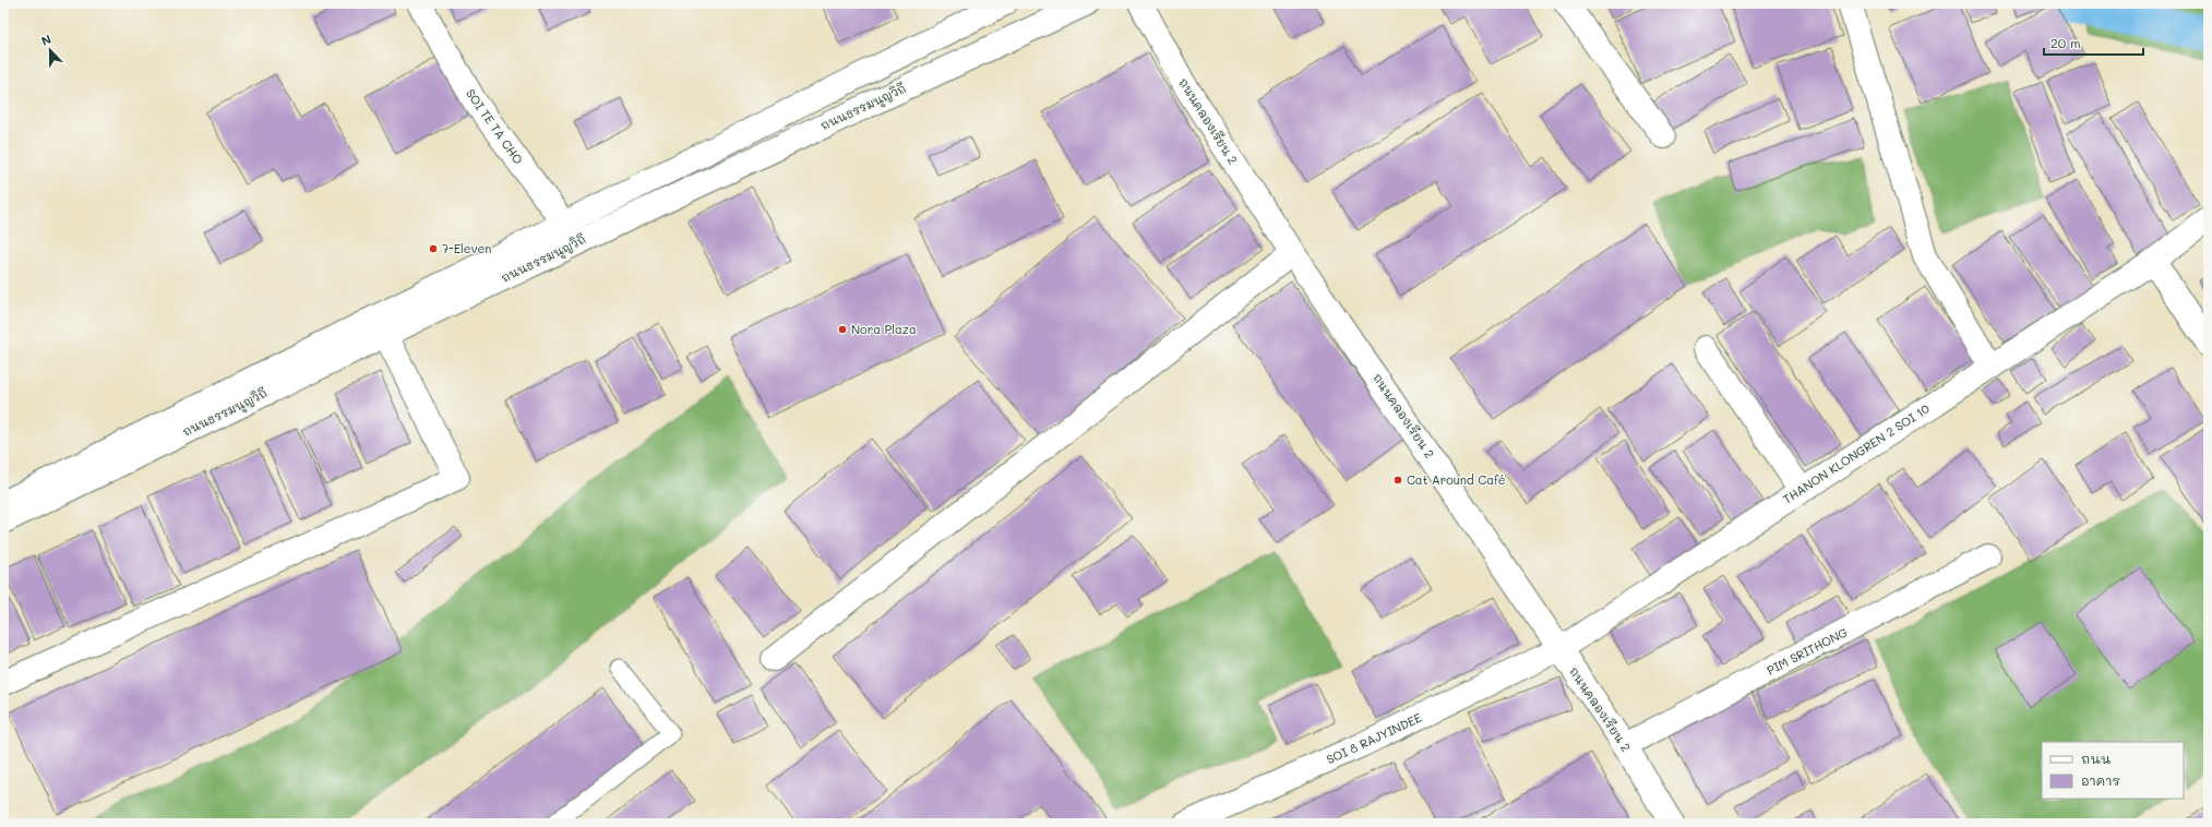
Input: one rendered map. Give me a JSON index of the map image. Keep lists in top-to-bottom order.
{
  "streets": {
    "street": [
      "ถนนธรรมนูญวิถี",
      "ถนนคลองเรียน 2",
      "SOI TE TA CHO",
      "THANON KLONGREN 2 SOI 10",
      "PIM SRITHONG",
      "SOI 8 RAJYINDEE"
    ]
  },
  "crossings": [
    ["ถนนธรรมนูญวิถี", "SOI TE TA CHO"],
    ["ถนนคลองเรียน 2", "THANON KLONGREN 2 SOI 10"],
    ["ถนนคลองเรียน 2", "PIM SRITHONG"],
    ["ถนนคลองเรียน 2", "SOI 8 RAJYINDEE"],
    ["THANON KLONGREN 2 SOI 10", "SOI 8 RAJYINDEE"]
  ],
  "places": ["7-Eleven", "Nora Plaza", "Cat Around Café"],
  "legend": ["ถนน", "อาคาร"],
  "scale_bar": "20 m",
  "north": "top"
}
